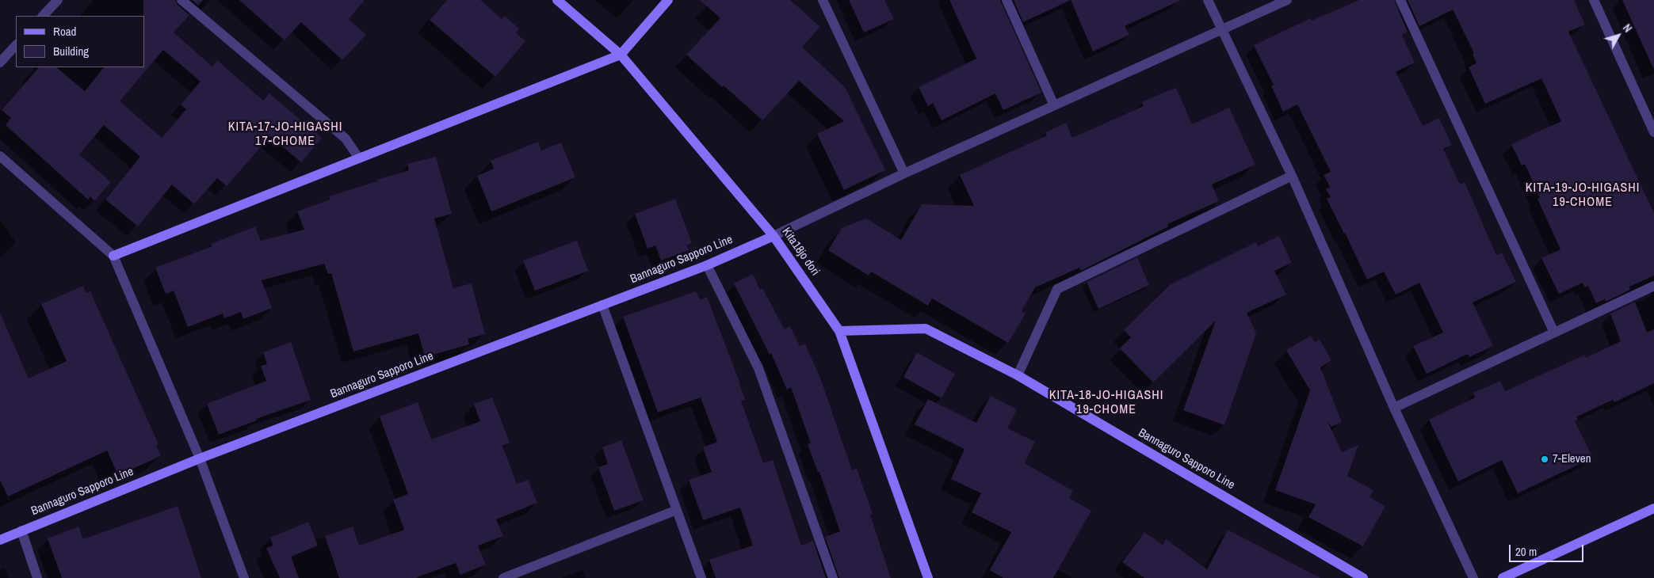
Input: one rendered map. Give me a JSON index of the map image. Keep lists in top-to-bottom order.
{
  "streets": {
    "main road": ["Kita18jo dori", "Bannaguro Sapporo Line"]
  },
  "crossings": [
    ["Kita18jo dori", "Bannaguro Sapporo Line"]
  ],
  "districts": ["KITA-17-JO-HIGASHI 17-CHOME", "KITA-19-JO-HIGASHI 19-CHOME", "KITA-18-JO-HIGASHI 19-CHOME"],
  "places": ["7-Eleven"],
  "legend": ["Road", "Building"],
  "scale_bar": "20 m",
  "north": "top right"
}
